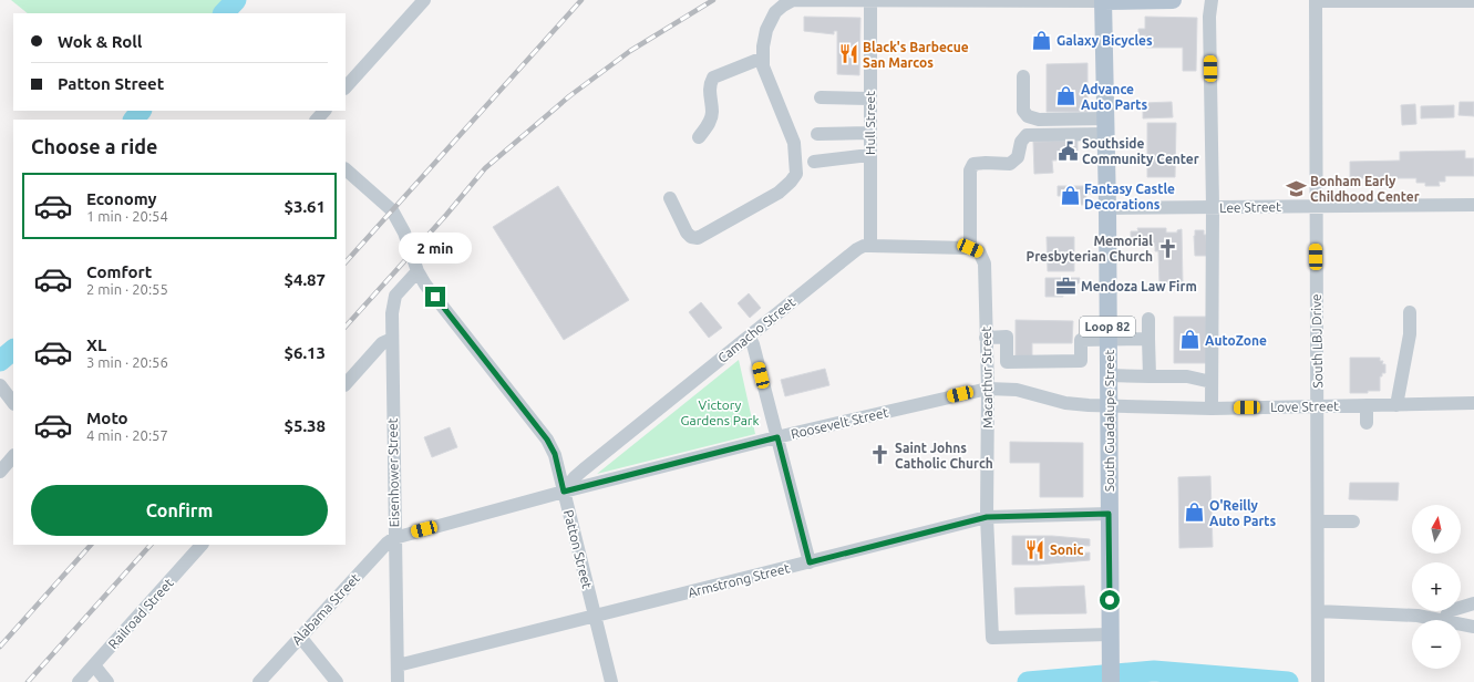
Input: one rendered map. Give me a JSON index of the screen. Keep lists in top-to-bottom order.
{
  "streets": {
    "main road": ["Loop 82", "South Guadalupe Street"],
    "street": [
      "Hull Street",
      "Lee Street",
      "Camacho Street",
      "South LBJ Drive",
      "Macarthur Street",
      "Love Street",
      "Roosevelt Street",
      "Eisenhower Street",
      "Patton Street",
      "Armstrong Street",
      "Alabama Street",
      "Railroad Street"
    ]
  },
  "crossings": [
    ["Hull Street", "Camacho Street"],
    ["Lee Street", "South LBJ Drive"],
    ["Lee Street", "South Guadalupe Street"],
    ["Camacho Street", "Macarthur Street"],
    ["Camacho Street", "Roosevelt Street"],
    ["Camacho Street", "Patton Street"],
    ["South LBJ Drive", "Love Street"],
    ["Macarthur Street", "South Guadalupe Street"],
    ["Macarthur Street", "Roosevelt Street"],
    ["Macarthur Street", "Armstrong Street"],
    ["Love Street", "South Guadalupe Street"],
    ["Love Street", "Roosevelt Street"],
    ["South Guadalupe Street", "Roosevelt Street"],
    ["South Guadalupe Street", "Armstrong Street"],
    ["Roosevelt Street", "Eisenhower Street"],
    ["Roosevelt Street", "Patton Street"],
    ["Roosevelt Street", "Alabama Street"],
    ["Eisenhower Street", "Patton Street"],
    ["Eisenhower Street", "Armstrong Street"],
    ["Eisenhower Street", "Alabama Street"],
    ["Patton Street", "Armstrong Street"]
  ],
  "parks": ["Victory Gardens Park"],
  "places": {
    "shop": [
      "Galaxy Bicycles",
      "Advance Auto Parts",
      "Fantasy Castle Decorations",
      "AutoZone",
      "O'Reilly Auto Parts"
    ],
    "restaurant": ["Black's Barbecue San Marcos", "Sonic"],
    "public building": ["Southside Community Center"],
    "school or university": ["Bonham Early Childhood Center"],
    "church": ["Memorial Presbyterian Church", "Saint Johns Catholic Church"],
    "office": ["Mendoza Law Firm"]
  },
  "north": "top",
  "page": {
    "banner": ["Wok & Roll", "Patton Street"],
    "heading": "Choose a ride",
    "list": [
      {
        "name": "Economy",
        "note": "1 min · 20:54",
        "value": "$3.61"
      },
      {
        "name": "Comfort",
        "note": "2 min · 20:55",
        "value": "$4.87"
      },
      {
        "name": "XL",
        "note": "3 min · 20:56",
        "value": "$6.13"
      },
      {
        "name": "Moto",
        "note": "4 min · 20:57",
        "value": "$5.38"
      }
    ],
    "bubble": "2 min",
    "buttons": "Confirm",
    "map_buttons": ["+", "−"]
  }
}
